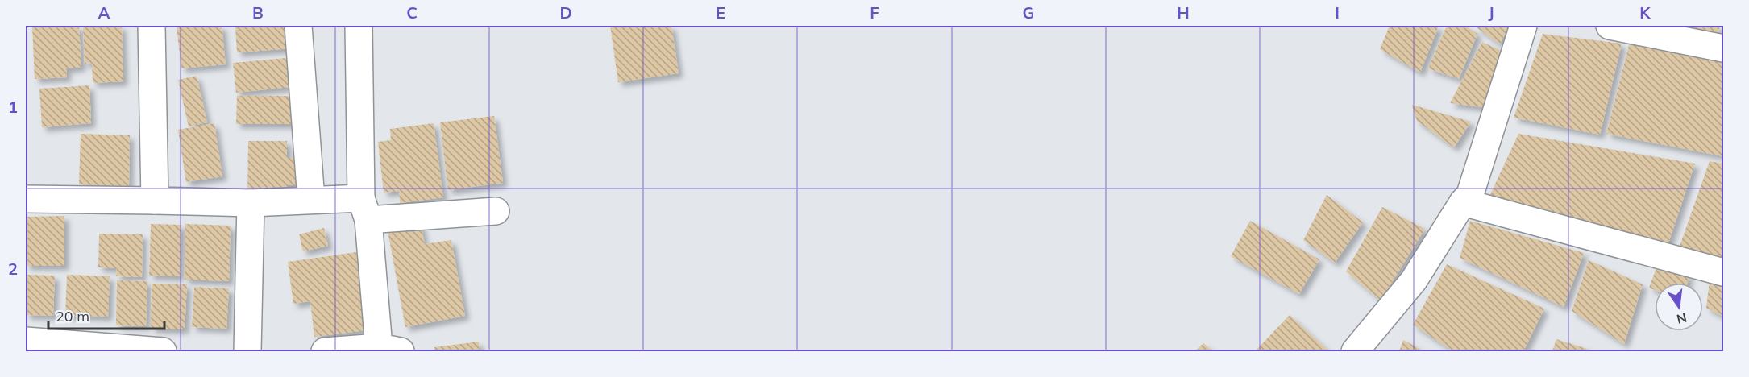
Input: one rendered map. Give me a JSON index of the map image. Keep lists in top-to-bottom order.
{
  "scale_bar": "20 m",
  "north": "bottom",
  "grid": {
    "columns": [
      "A",
      "B",
      "C",
      "D",
      "E",
      "F",
      "G",
      "H",
      "I",
      "J",
      "K"
    ],
    "rows": ["1", "2"]
  }
}
